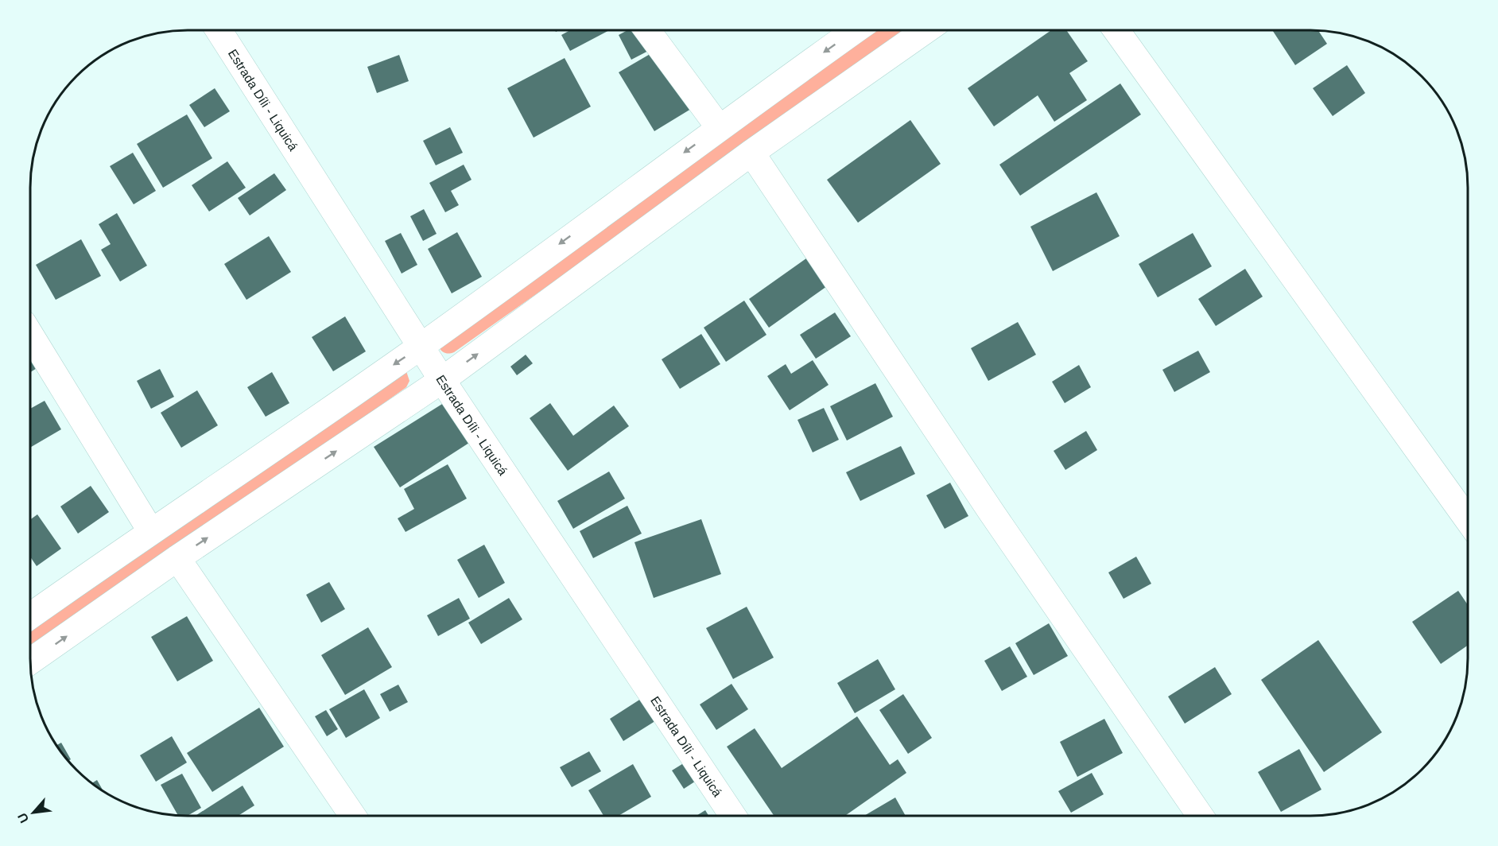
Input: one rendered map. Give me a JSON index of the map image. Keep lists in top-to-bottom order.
{
  "streets": {
    "street": ["Estrada Díli - Liquicá"]
  },
  "north": "bottom left"
}
